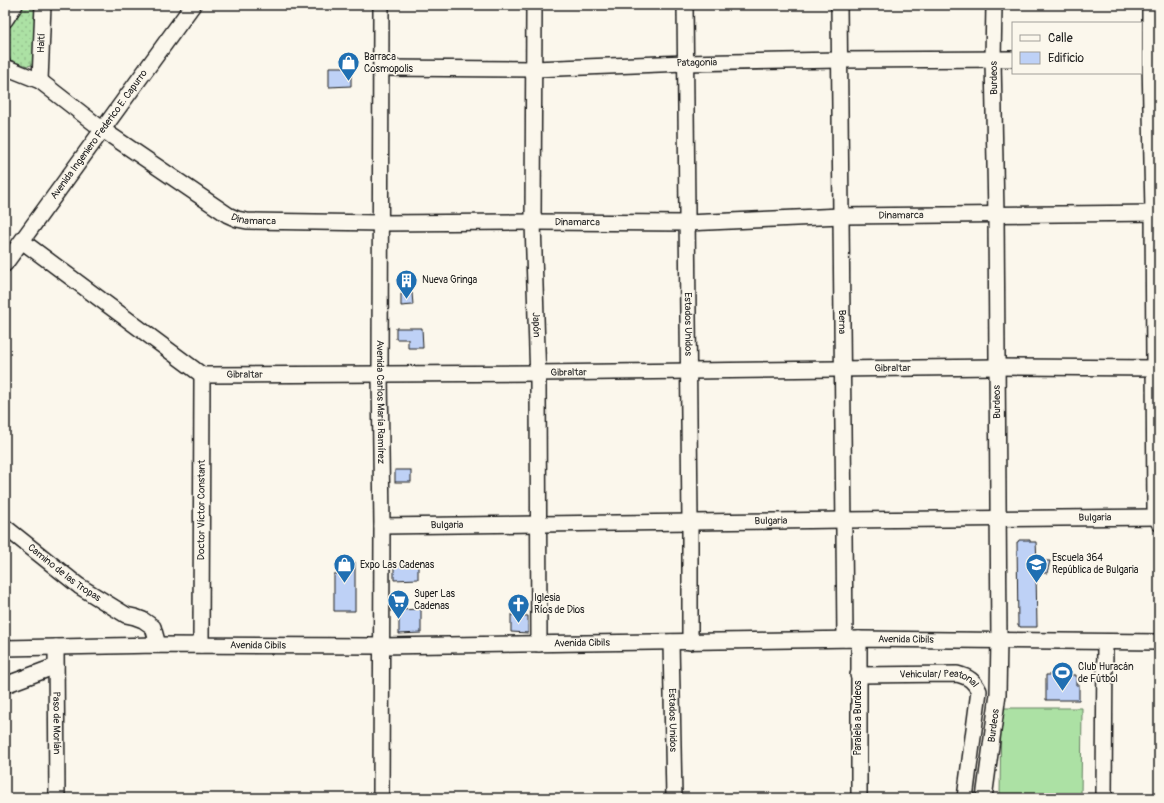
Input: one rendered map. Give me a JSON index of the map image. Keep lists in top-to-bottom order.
{
  "streets": {
    "street": [
      "Haití",
      "Patagonia",
      "Burdeos",
      "Avenida Ingeniero Federico E. Capurro",
      "Dinamarca",
      "Berna",
      "Estados Unidos",
      "Japón",
      "Gibraltar",
      "Avenida Carlos María Ramírez",
      "Doctor Víctor Constant",
      "Bulgaria",
      "Camino de las Tropas",
      "Avenida Cibils",
      "Vehicular/ Peatonal",
      "Paralela a Burdeos",
      "Paso de Morlán"
    ]
  },
  "crossings": [
    ["Haití", "Dinamarca"],
    ["Patagonia", "Burdeos"],
    ["Patagonia", "Berna"],
    ["Patagonia", "Estados Unidos"],
    ["Patagonia", "Japón"],
    ["Patagonia", "Avenida Carlos María Ramírez"],
    ["Burdeos", "Dinamarca"],
    ["Burdeos", "Gibraltar"],
    ["Burdeos", "Bulgaria"],
    ["Burdeos", "Avenida Cibils"],
    ["Avenida Ingeniero Federico E. Capurro", "Dinamarca"],
    ["Dinamarca", "Berna"],
    ["Dinamarca", "Estados Unidos"],
    ["Dinamarca", "Japón"],
    ["Dinamarca", "Avenida Carlos María Ramírez"],
    ["Berna", "Gibraltar"],
    ["Berna", "Bulgaria"],
    ["Berna", "Avenida Cibils"],
    ["Berna", "Paralela a Burdeos"],
    ["Estados Unidos", "Gibraltar"],
    ["Estados Unidos", "Bulgaria"],
    ["Estados Unidos", "Avenida Cibils"],
    ["Japón", "Gibraltar"],
    ["Japón", "Bulgaria"],
    ["Japón", "Avenida Cibils"],
    ["Gibraltar", "Avenida Carlos María Ramírez"],
    ["Gibraltar", "Doctor Víctor Constant"],
    ["Avenida Carlos María Ramírez", "Bulgaria"],
    ["Avenida Carlos María Ramírez", "Avenida Cibils"],
    ["Doctor Víctor Constant", "Avenida Cibils"],
    ["Camino de las Tropas", "Avenida Cibils"],
    ["Avenida Cibils", "Paralela a Burdeos"],
    ["Avenida Cibils", "Paso de Morlán"],
    ["Vehicular/ Peatonal", "Paralela a Burdeos"]
  ],
  "places": {
    "shop": ["Barraca Cosmopolis", "Expo Las Cadenas"],
    "building": ["Nueva Gringa"],
    "school or university": ["Escuela 364 República de Bulgaria"],
    "supermarket": ["Super Las Cadenas"],
    "church": ["Iglesia Ríos de Dios"],
    "sports": ["Club Huracán de Fútbol"]
  },
  "legend": ["Calle", "Edificio"]
}
